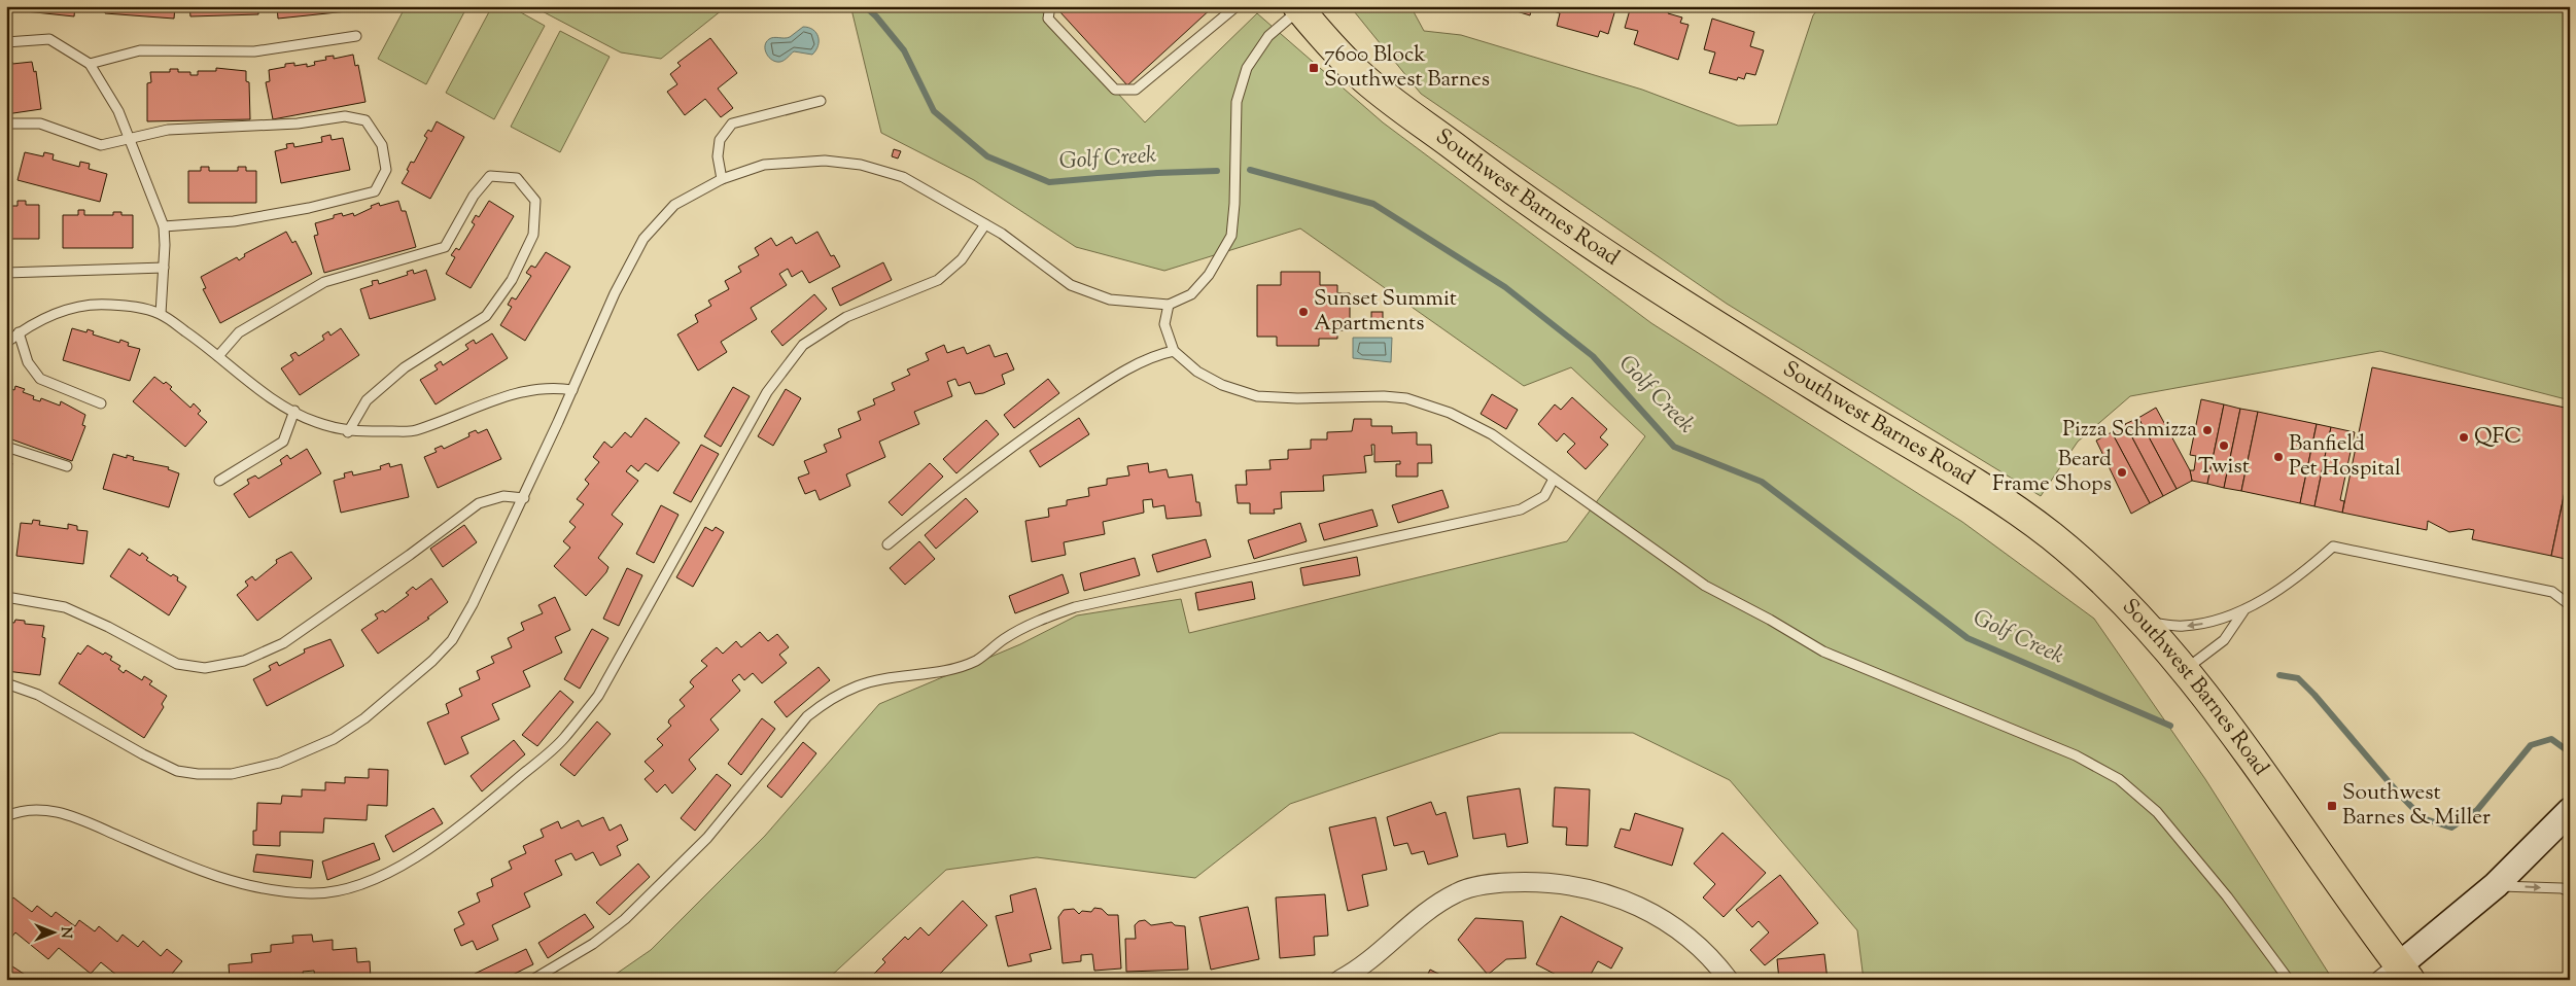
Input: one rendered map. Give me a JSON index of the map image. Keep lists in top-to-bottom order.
{
  "streets": {
    "main road": ["Southwest Barnes Road"]
  },
  "water": ["Golf Creek"],
  "places": {
    "transit": ["7600 Block Southwest Barnes", "Southwest Barnes & Miller"],
    "other": [
      "Sunset Summit Apartments",
      "Pizza Schmizza",
      "QFC",
      "Twist",
      "Banfield Pet Hospital",
      "Beard Frame Shops"
    ]
  },
  "north": "right"
}
